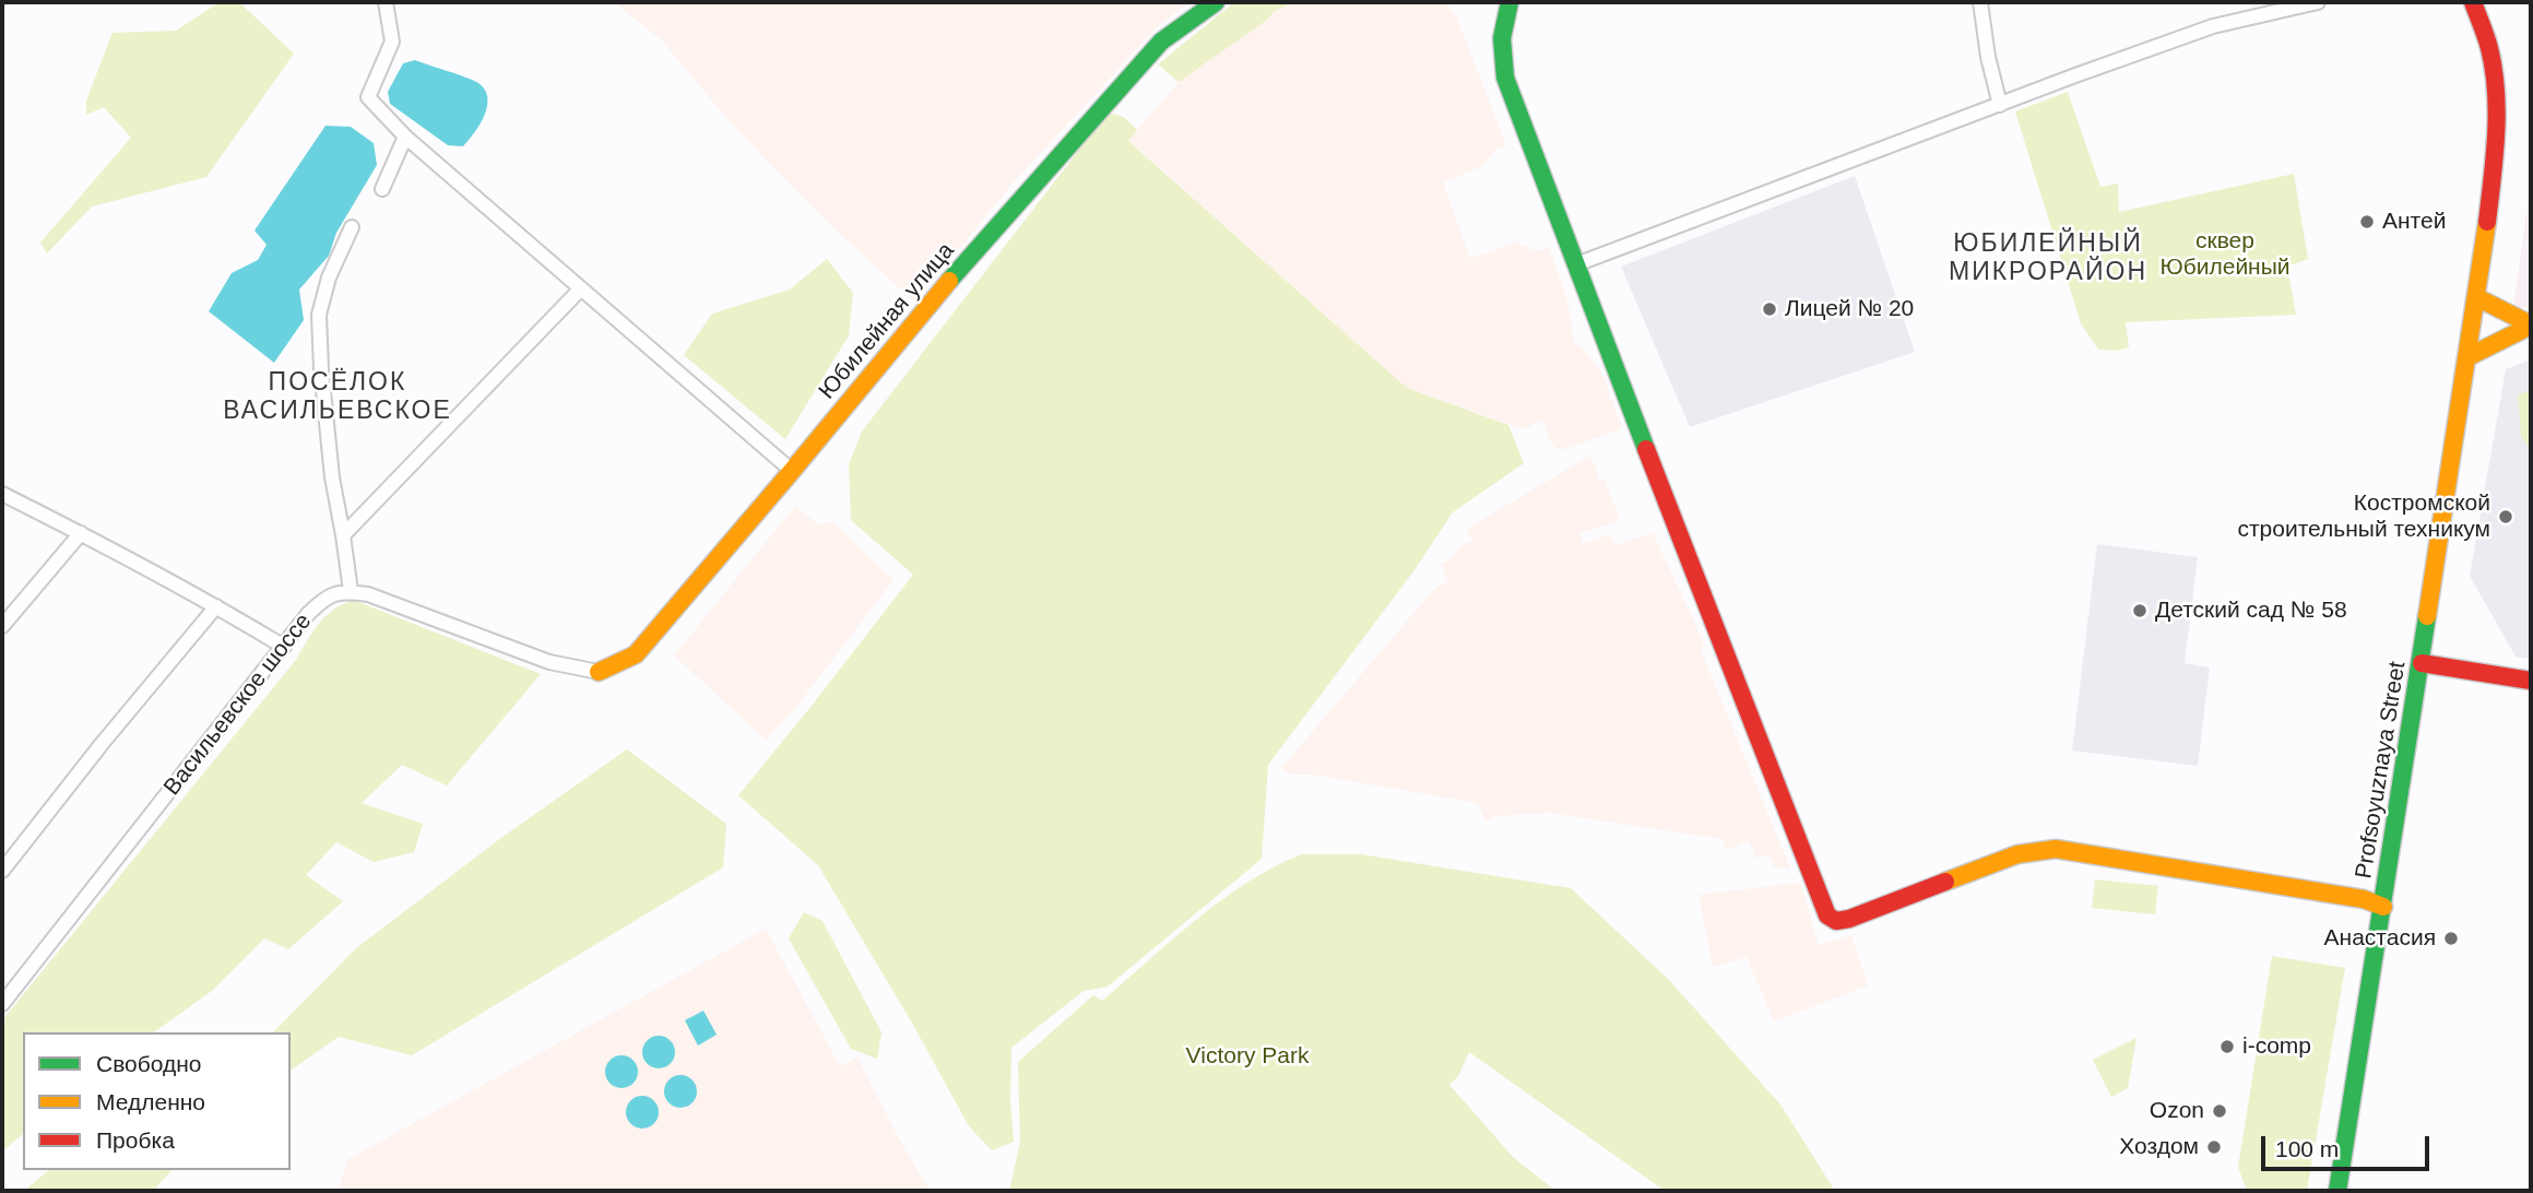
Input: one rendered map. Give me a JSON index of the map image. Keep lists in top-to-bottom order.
{
  "streets": {
    "main road": ["Юбилейная улица", "Profsoyuznaya Street"],
    "street": ["Васильевское шоссе"]
  },
  "districts": ["ЮБИЛЕЙНЫЙ МИКРОРАЙОН", "ПОСЁЛОК ВАСИЛЬЕВСКОЕ"],
  "parks": ["сквер Юбилейный", "Victory Park"],
  "places": [
    "Антей",
    "Лицей № 20",
    "Костромской строительный техникум",
    "Детский сад № 58",
    "Анастасия",
    "i-comp",
    "Ozon",
    "Хоздом"
  ],
  "legend": ["Свободно", "Медленно", "Пробка"],
  "scale_bar": "100 m"
}
